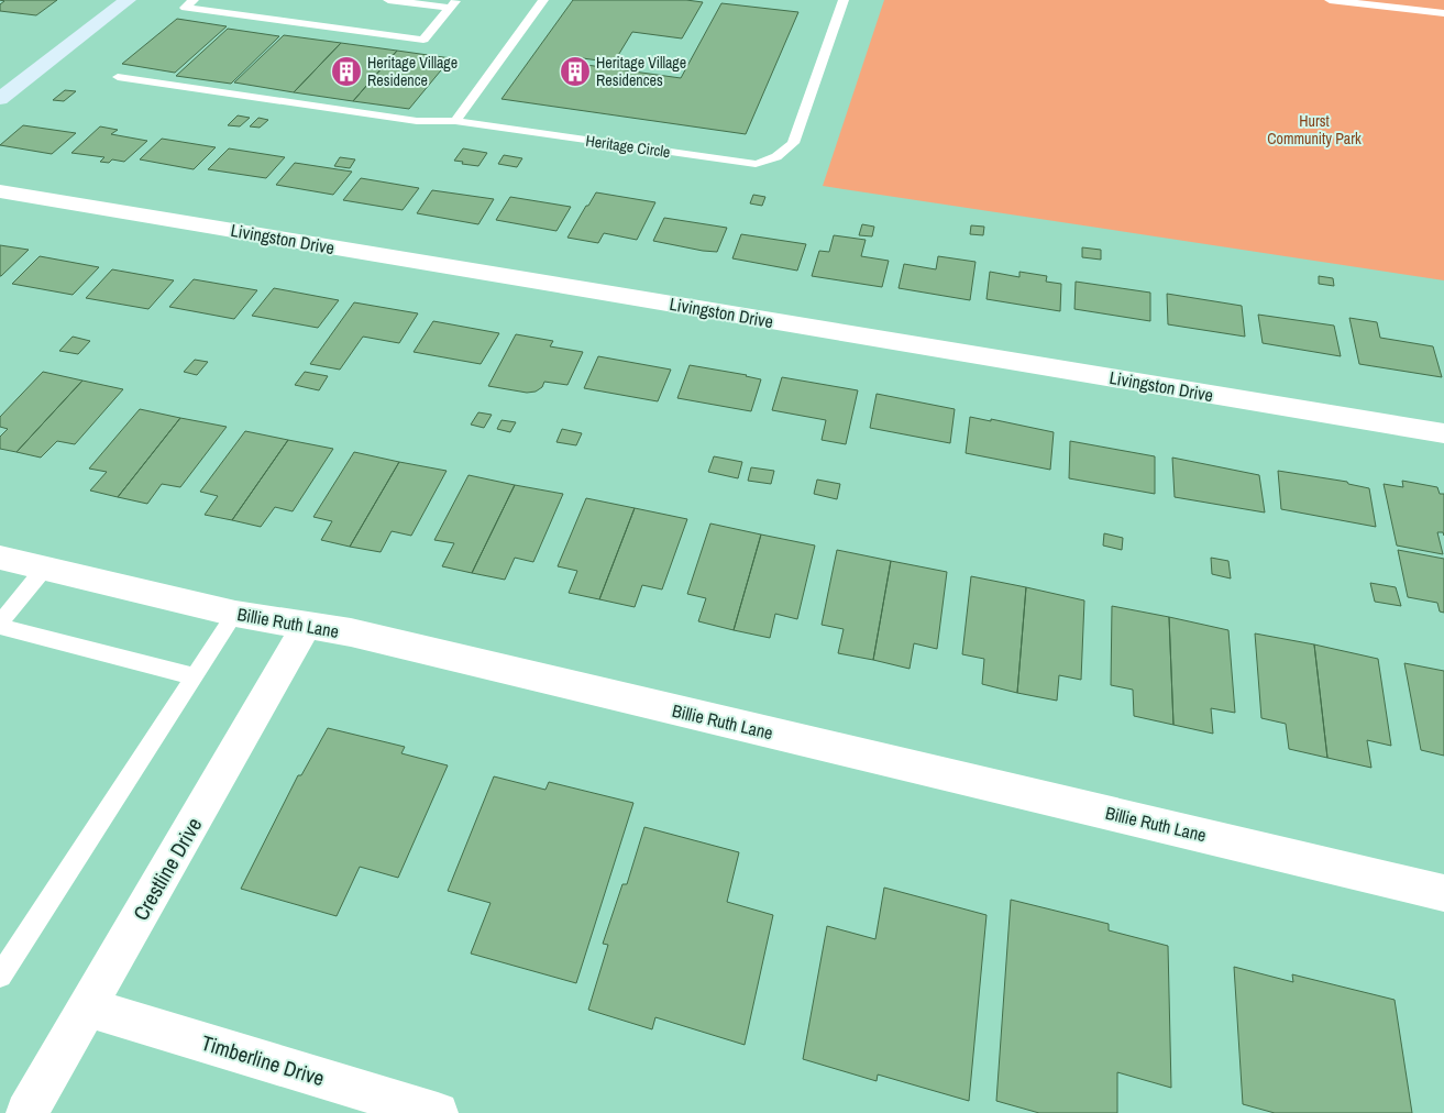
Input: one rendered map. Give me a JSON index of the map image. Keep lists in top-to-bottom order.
{
  "streets": {
    "street": [
      "Livingston Drive",
      "Billie Ruth Lane",
      "Crestline Drive",
      "Timberline Drive"
    ],
    "lane": ["Heritage Circle"]
  },
  "crossings": [
    ["Billie Ruth Lane", "Crestline Drive"],
    ["Crestline Drive", "Timberline Drive"]
  ],
  "parks": ["Hurst Community Park"],
  "places": {
    "building": ["Heritage Village Residence", "Heritage Village Residences"]
  }
}
